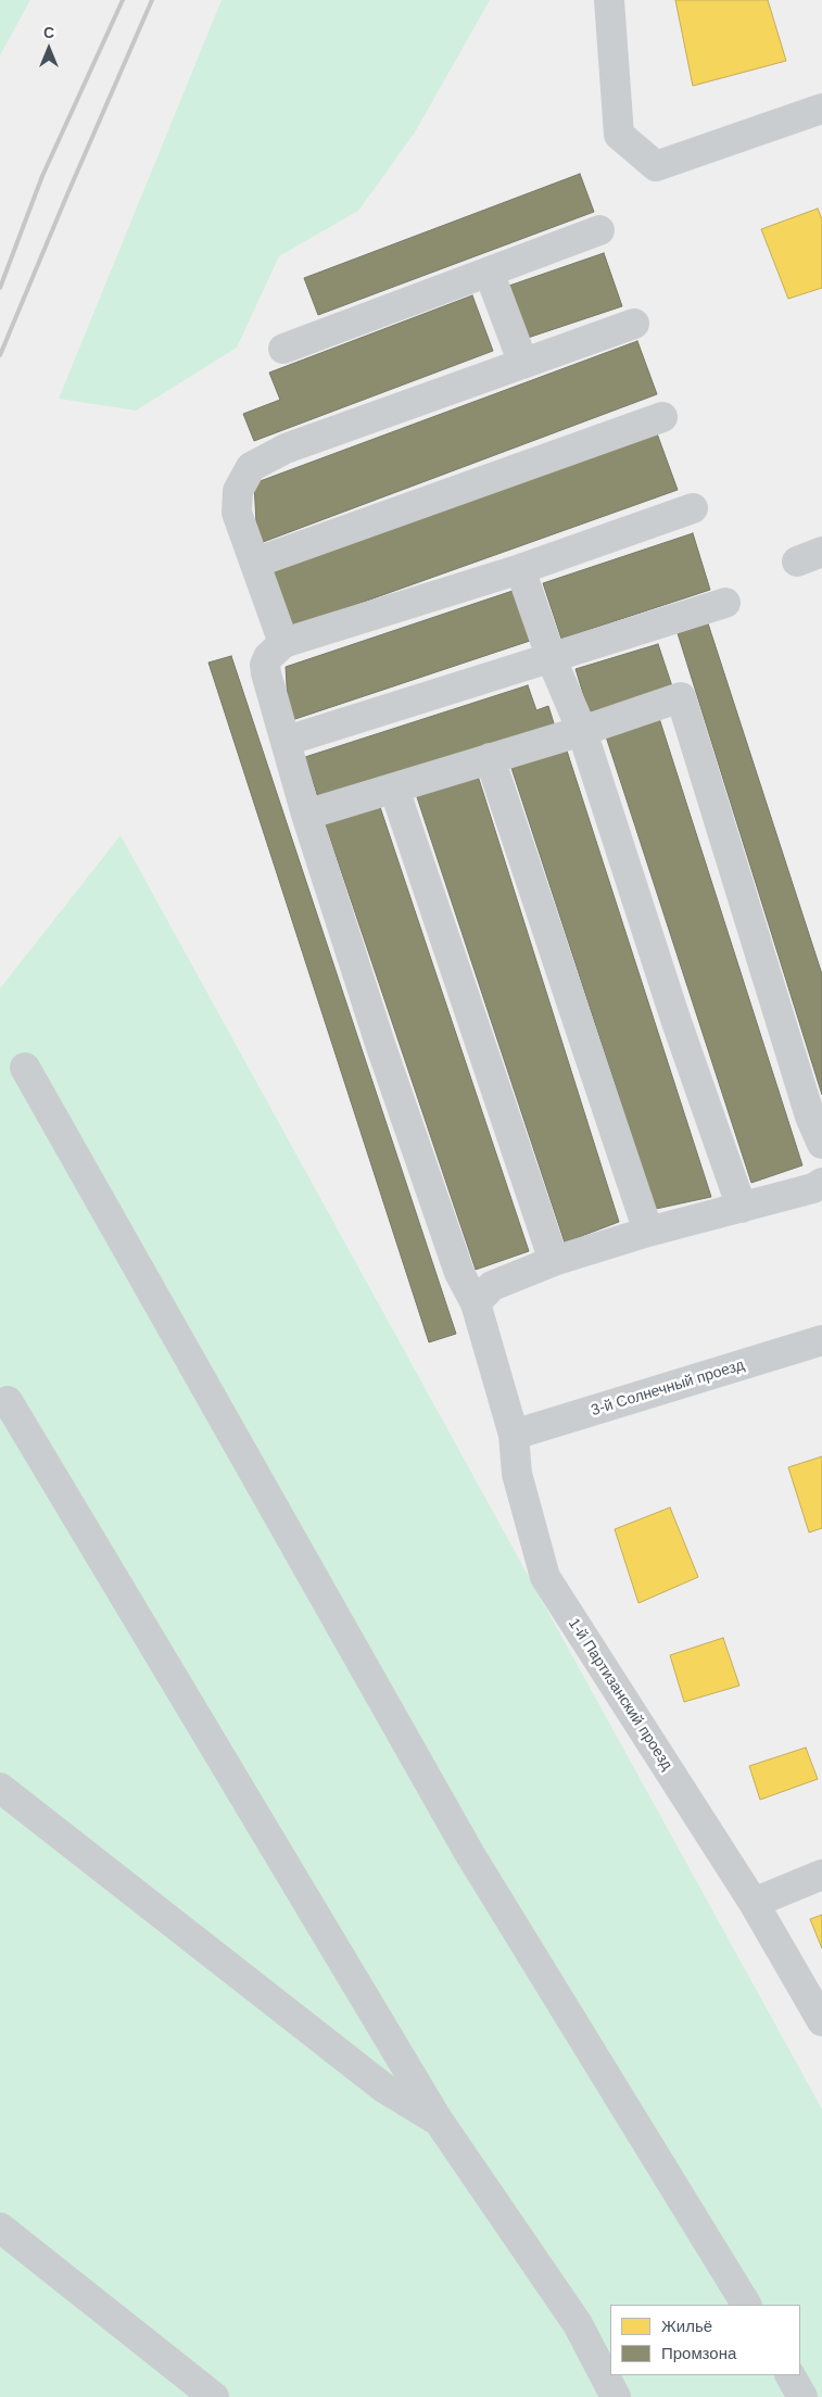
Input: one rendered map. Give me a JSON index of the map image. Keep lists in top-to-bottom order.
{
  "streets": {
    "street": ["3-й Солнечный проезд", "1-й Партизанский проезд"]
  },
  "crossings": [
    ["3-й Солнечный проезд", "1-й Партизанский проезд"]
  ],
  "legend": ["Жильё", "Промзона"],
  "north": "top"
}
